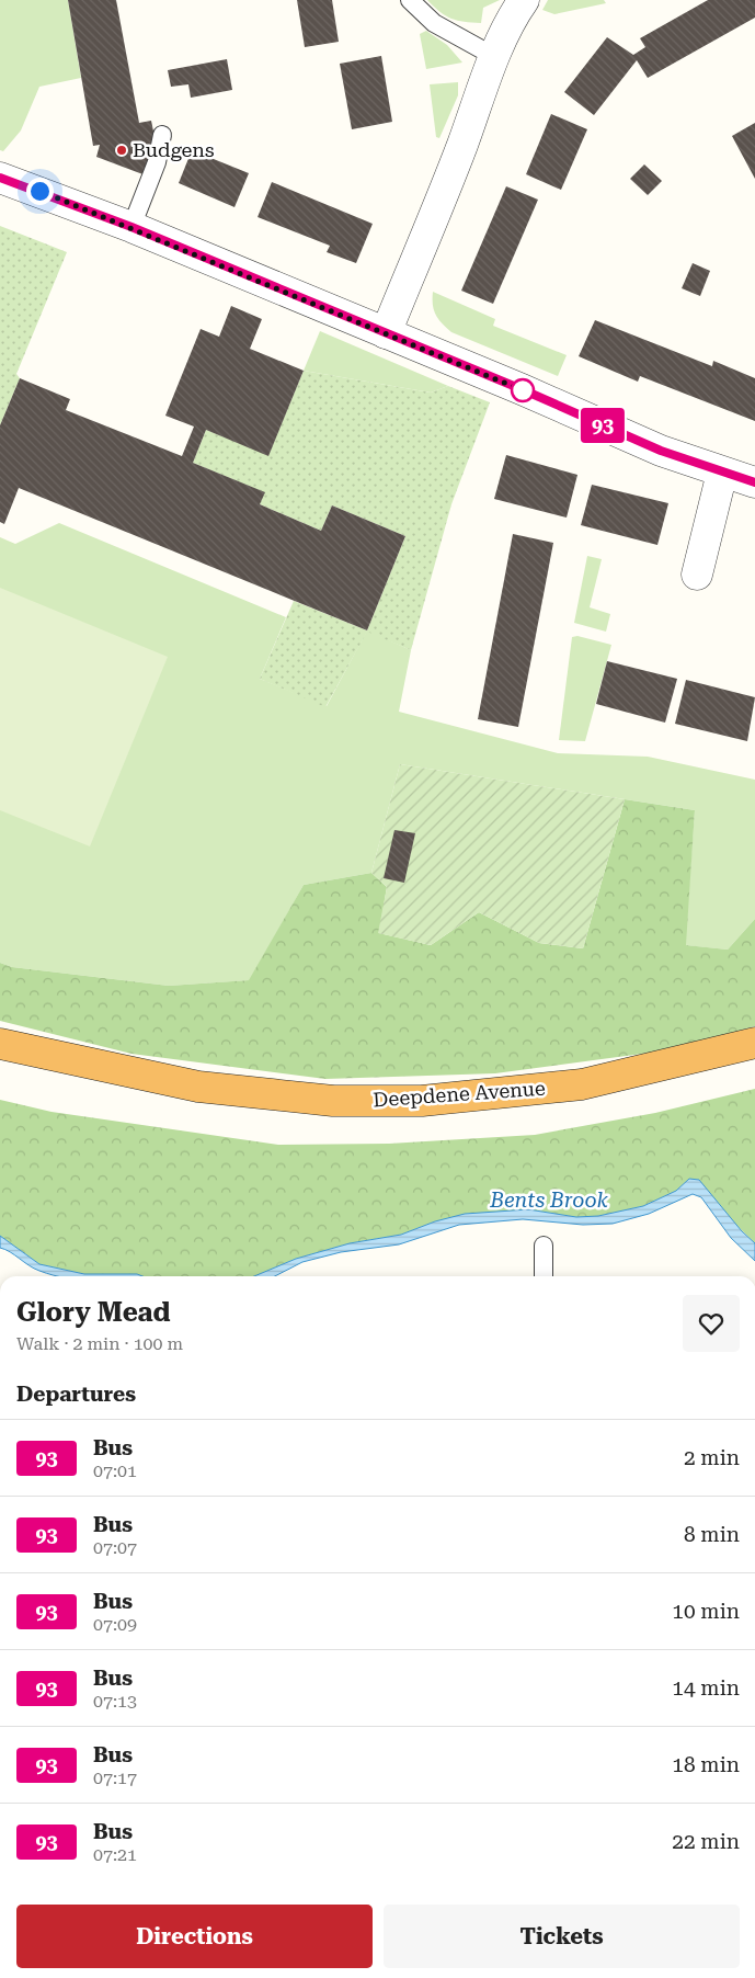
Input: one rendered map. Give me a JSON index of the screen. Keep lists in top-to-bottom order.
{
  "streets": {
    "highway": ["Deepdene Avenue"]
  },
  "water": ["Bents Brook"],
  "places": ["Budgens"],
  "lines": ["bus line 93"],
  "page": {
    "on_map": "93",
    "heading": [
      ["Glory Mead", "Walk · 2 min · 100 m"],
      "Departures"
    ],
    "list": [
      {
        "mark": "93",
        "name": "Bus",
        "note": "07:01",
        "value": "2 min"
      },
      {
        "mark": "93",
        "name": "Bus",
        "note": "07:07",
        "value": "8 min"
      },
      {
        "mark": "93",
        "name": "Bus",
        "note": "07:09",
        "value": "10 min"
      },
      {
        "mark": "93",
        "name": "Bus",
        "note": "07:13",
        "value": "14 min"
      },
      {
        "mark": "93",
        "name": "Bus",
        "note": "07:17",
        "value": "18 min"
      },
      {
        "mark": "93",
        "name": "Bus",
        "note": "07:21",
        "value": "22 min"
      }
    ],
    "buttons": ["Directions", "Tickets"]
  }
}
